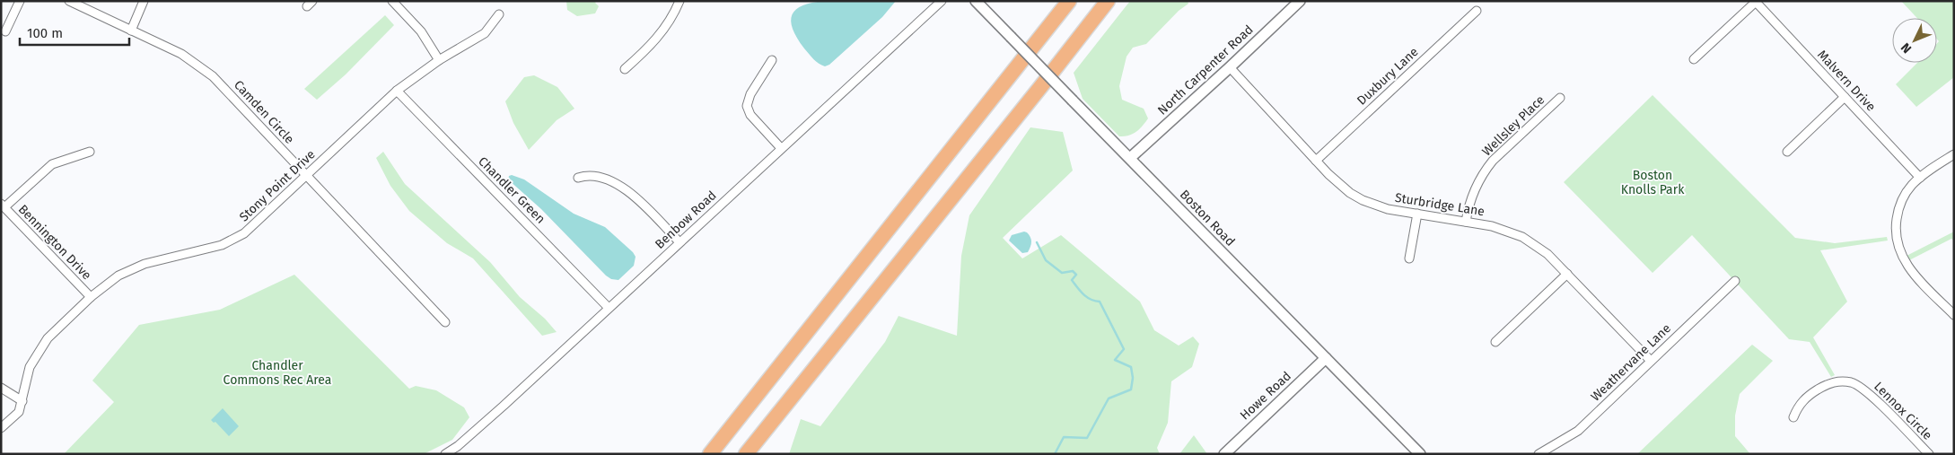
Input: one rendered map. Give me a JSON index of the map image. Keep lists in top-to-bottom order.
{
  "streets": {
    "street": [
      "North Carpenter Road",
      "Duxbury Lane",
      "Malvern Drive",
      "Camden Circle",
      "Wellsley Place",
      "Stony Point Drive",
      "Chandler Green",
      "Sturbridge Lane",
      "Boston Road",
      "Benbow Road",
      "Bennington Drive",
      "Weathervane Lane",
      "Howe Road",
      "Lennox Circle"
    ]
  },
  "crossings": [
    ["North Carpenter Road", "Sturbridge Lane"],
    ["North Carpenter Road", "Boston Road"],
    ["Duxbury Lane", "Sturbridge Lane"],
    ["Camden Circle", "Stony Point Drive"],
    ["Wellsley Place", "Sturbridge Lane"],
    ["Stony Point Drive", "Chandler Green"],
    ["Stony Point Drive", "Bennington Drive"],
    ["Chandler Green", "Benbow Road"],
    ["Sturbridge Lane", "Weathervane Lane"],
    ["Boston Road", "Howe Road"]
  ],
  "parks": ["Boston Knolls Park", "Chandler Commons Rec Area"],
  "scale_bar": "100 m",
  "north": "bottom left"
}
